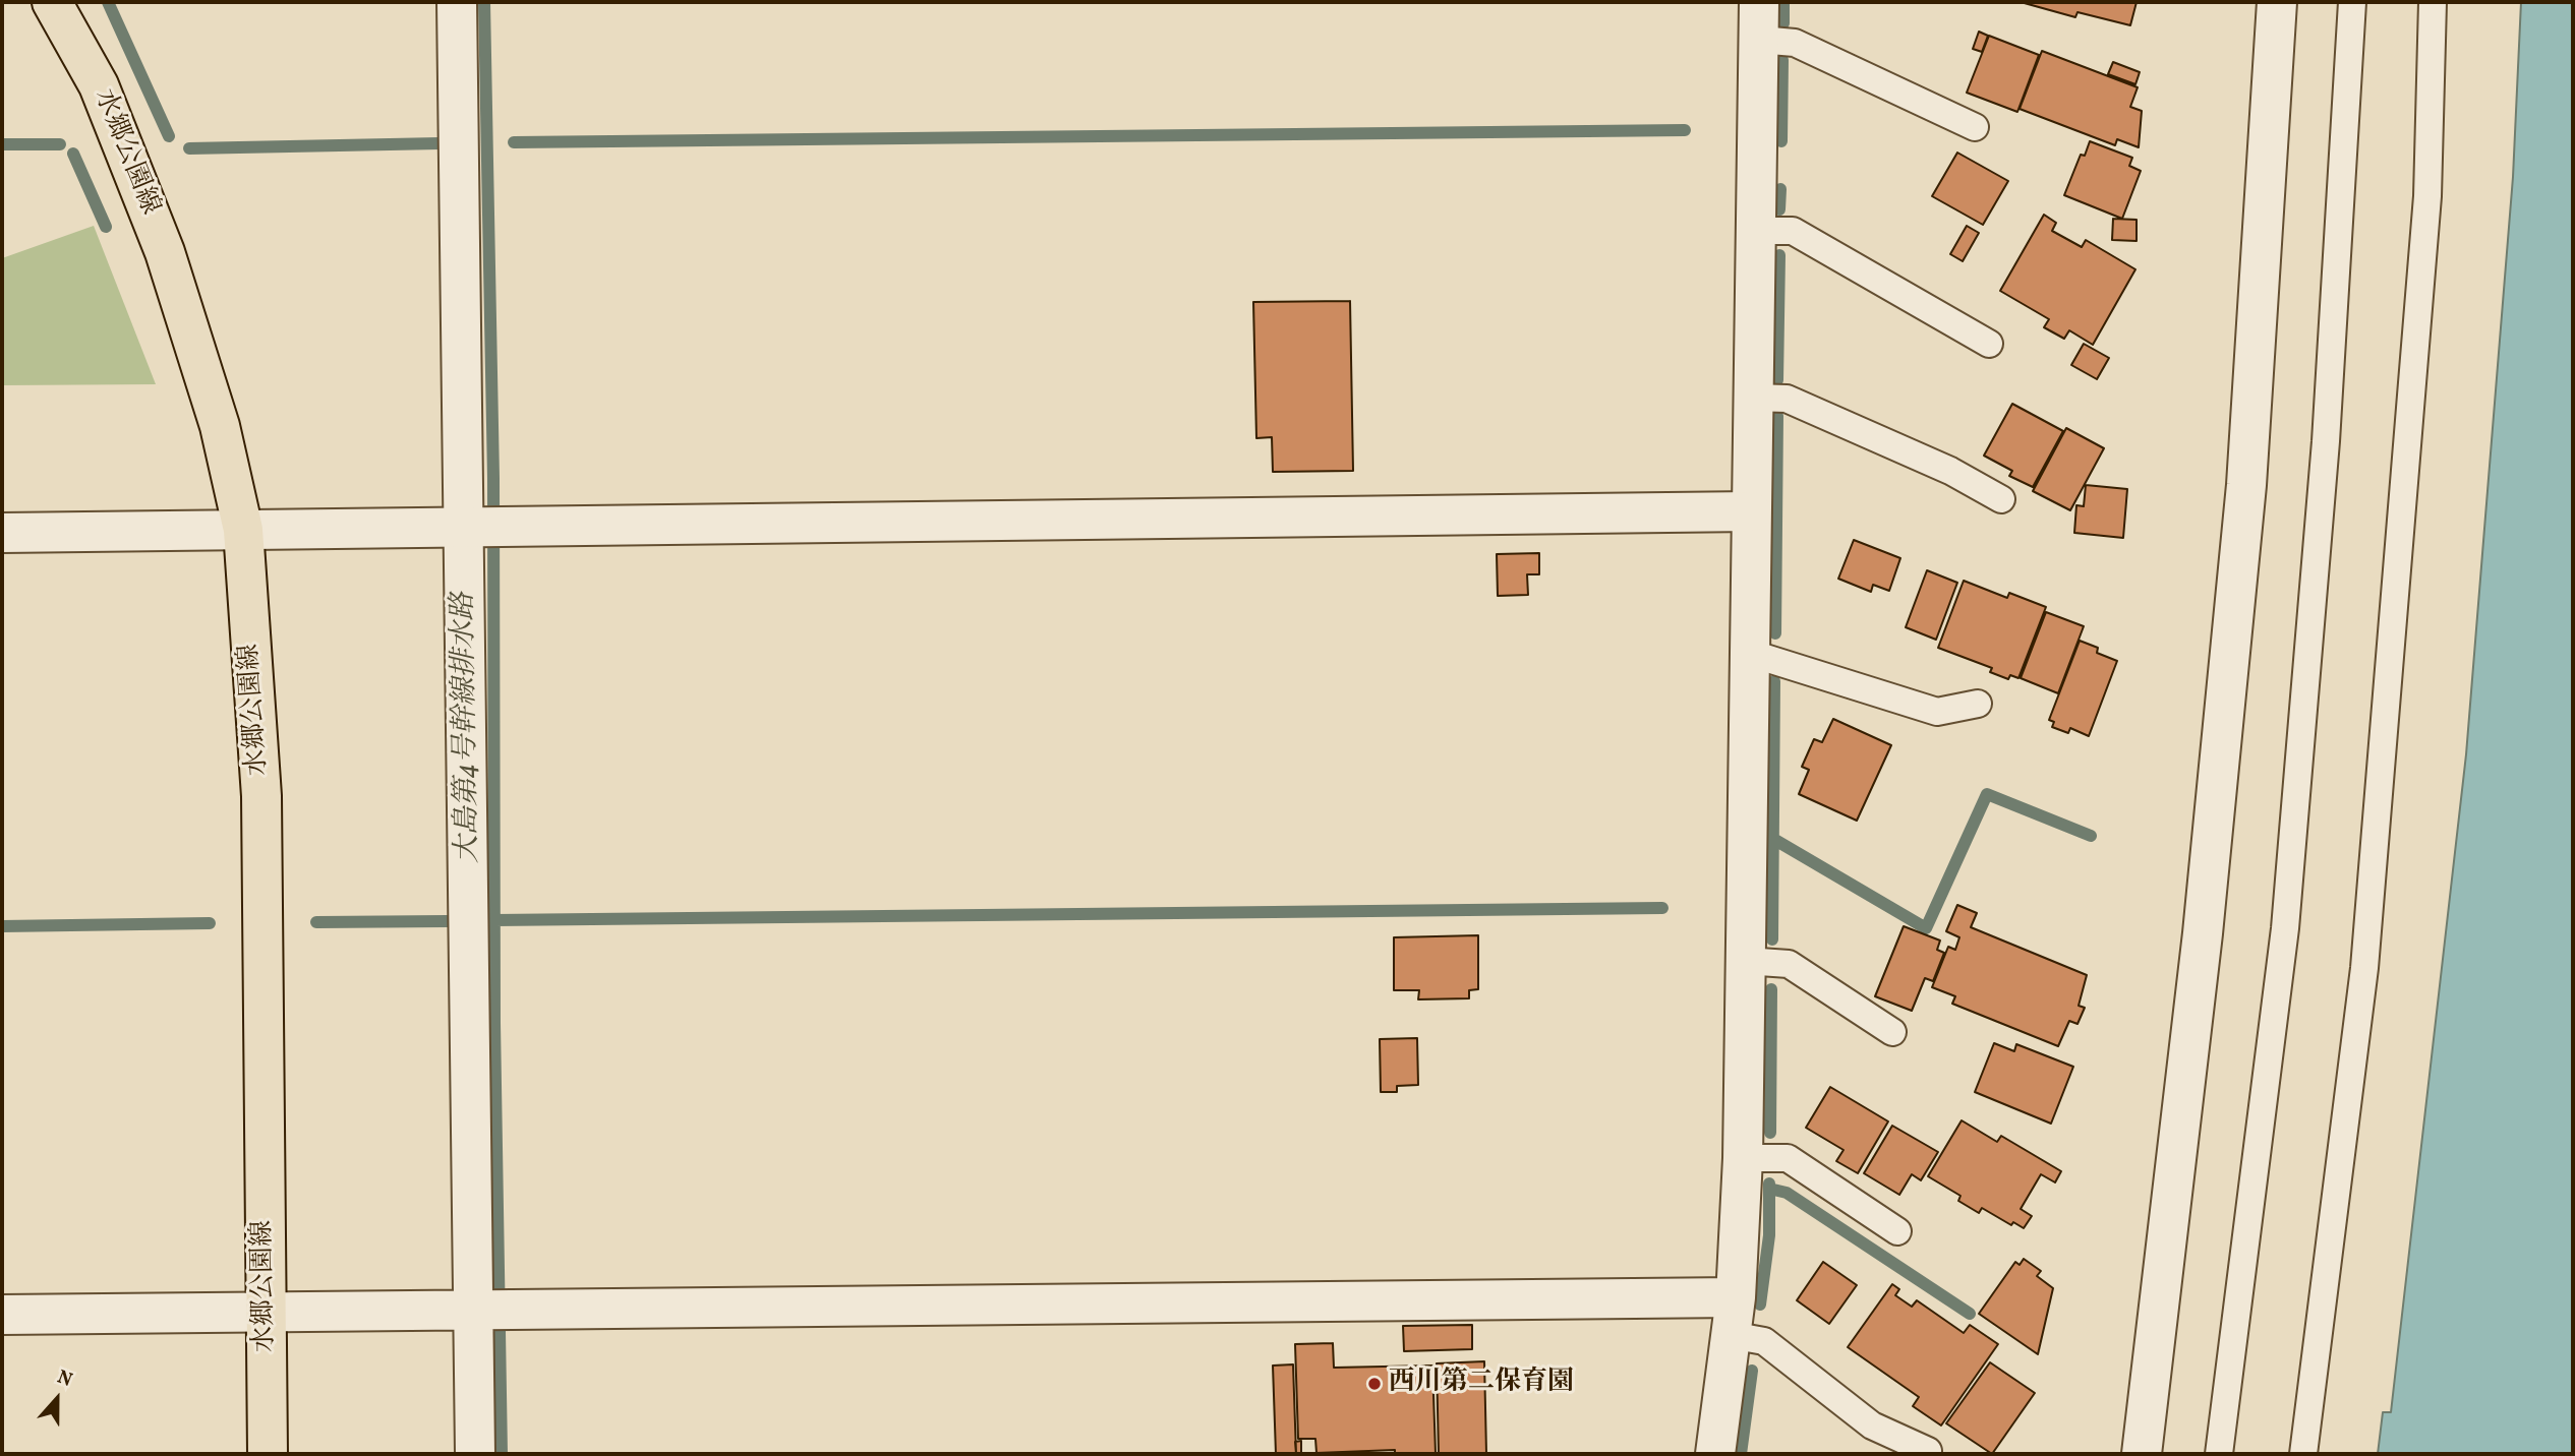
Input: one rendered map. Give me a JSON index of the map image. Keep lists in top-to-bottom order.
{
  "streets": {
    "main road": ["水郷公園線"]
  },
  "water": ["大島第4号幹線排水路"],
  "places": ["西川第二保育園"],
  "north": "top"
}
